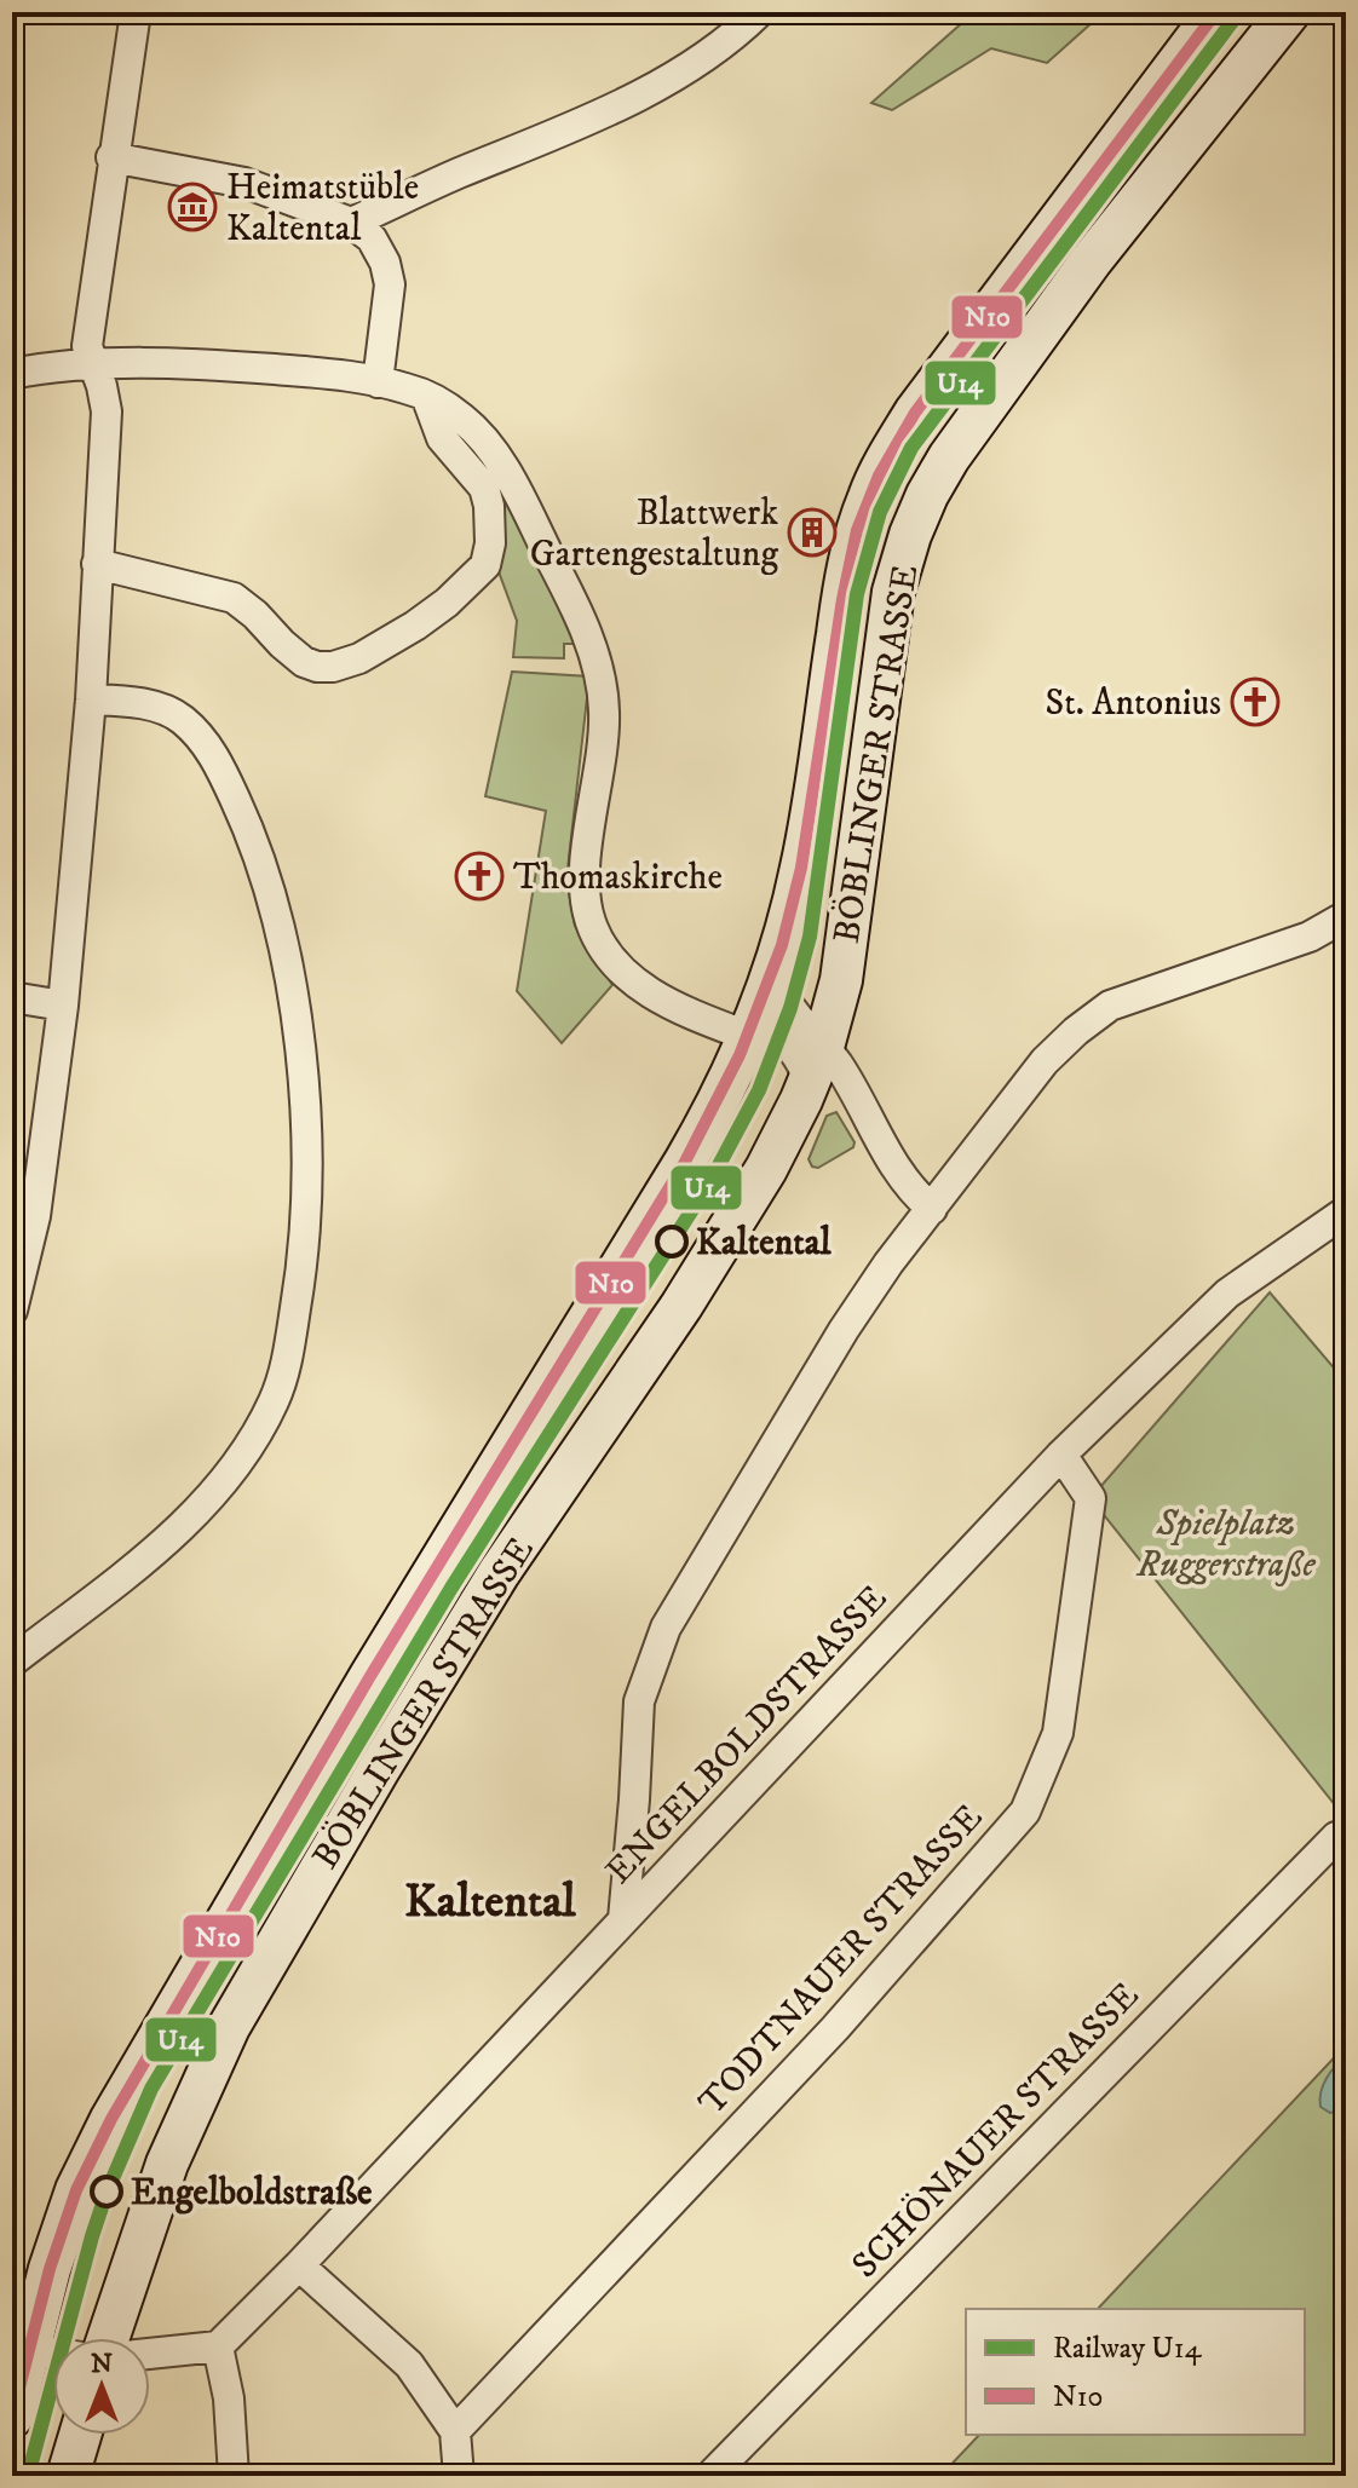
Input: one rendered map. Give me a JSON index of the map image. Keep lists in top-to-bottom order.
{
  "streets": {
    "main road": ["BÖBLINGER STRASSE"],
    "street": ["ENGELBOLDSTRASSE", "TODTNAUER STRASSE", "SCHÖNAUER STRASSE"]
  },
  "crossings": [
    ["ENGELBOLDSTRASSE", "TODTNAUER STRASSE"]
  ],
  "districts": ["Kaltental"],
  "parks": ["Spielplatz Ruggerstraße"],
  "places": {
    "museum": ["Heimatstüble Kaltental"],
    "building": ["Blattwerk Gartengestaltung"],
    "church": ["St. Antonius", "Thomaskirche"],
    "other": ["Kaltental", "Engelboldstraße"]
  },
  "lines": ["rail line U14", "transit line N10"],
  "legend": ["Railway U14", "N10"],
  "north": "top"
}
